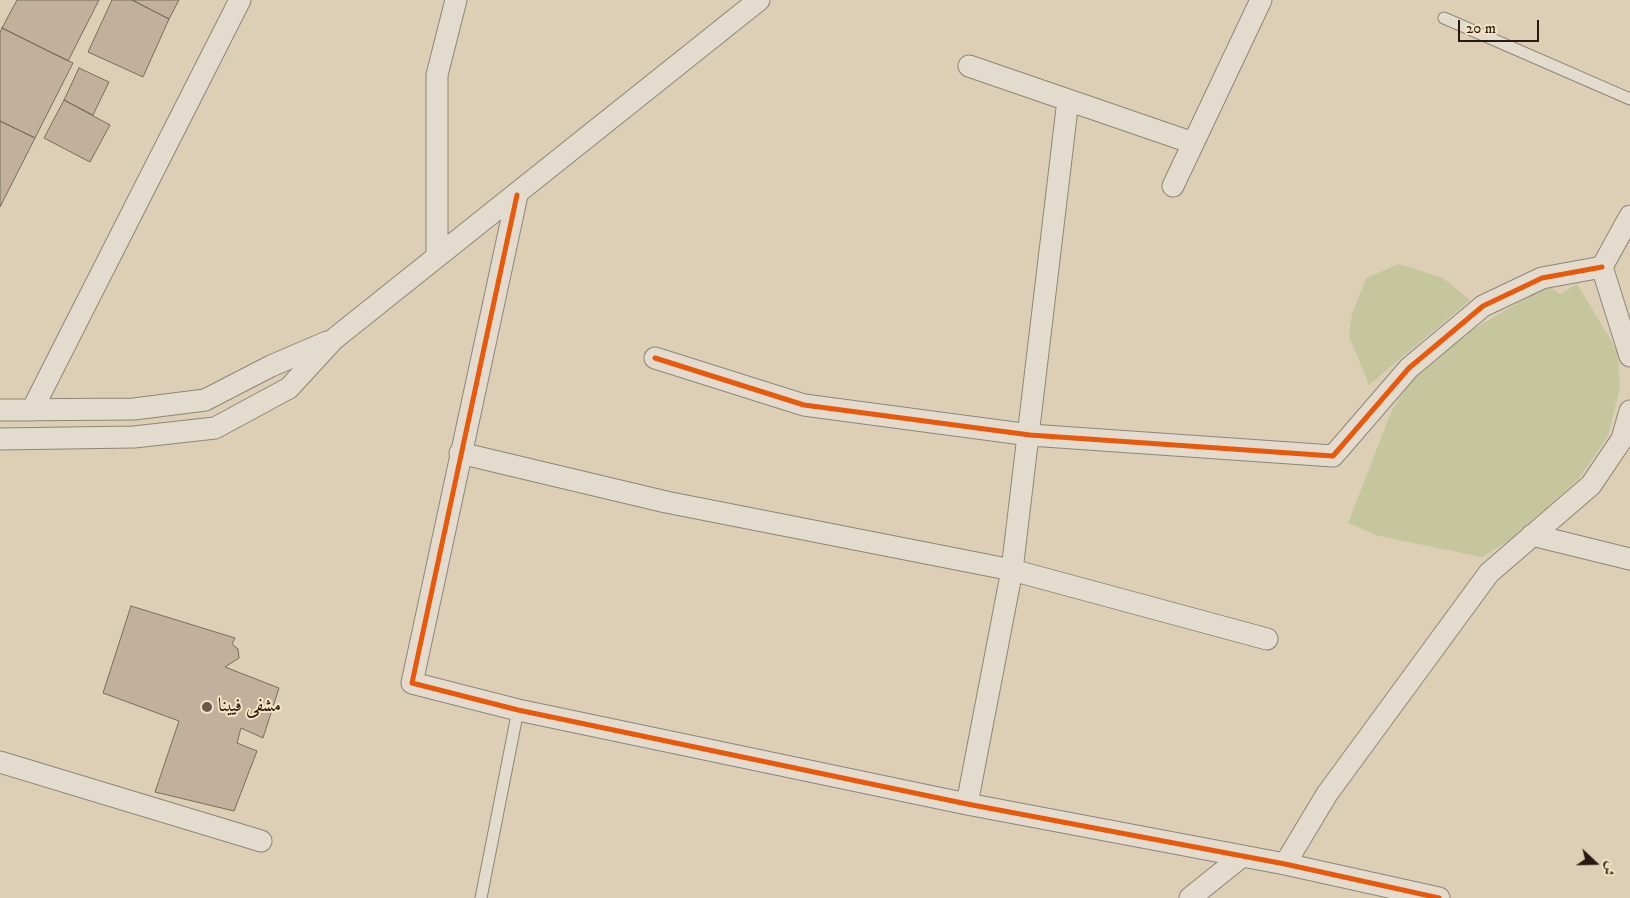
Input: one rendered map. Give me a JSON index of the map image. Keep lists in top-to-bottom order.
{
  "places": ["مشفى فيينا"],
  "scale_bar": "20 m",
  "north": "right"
}
